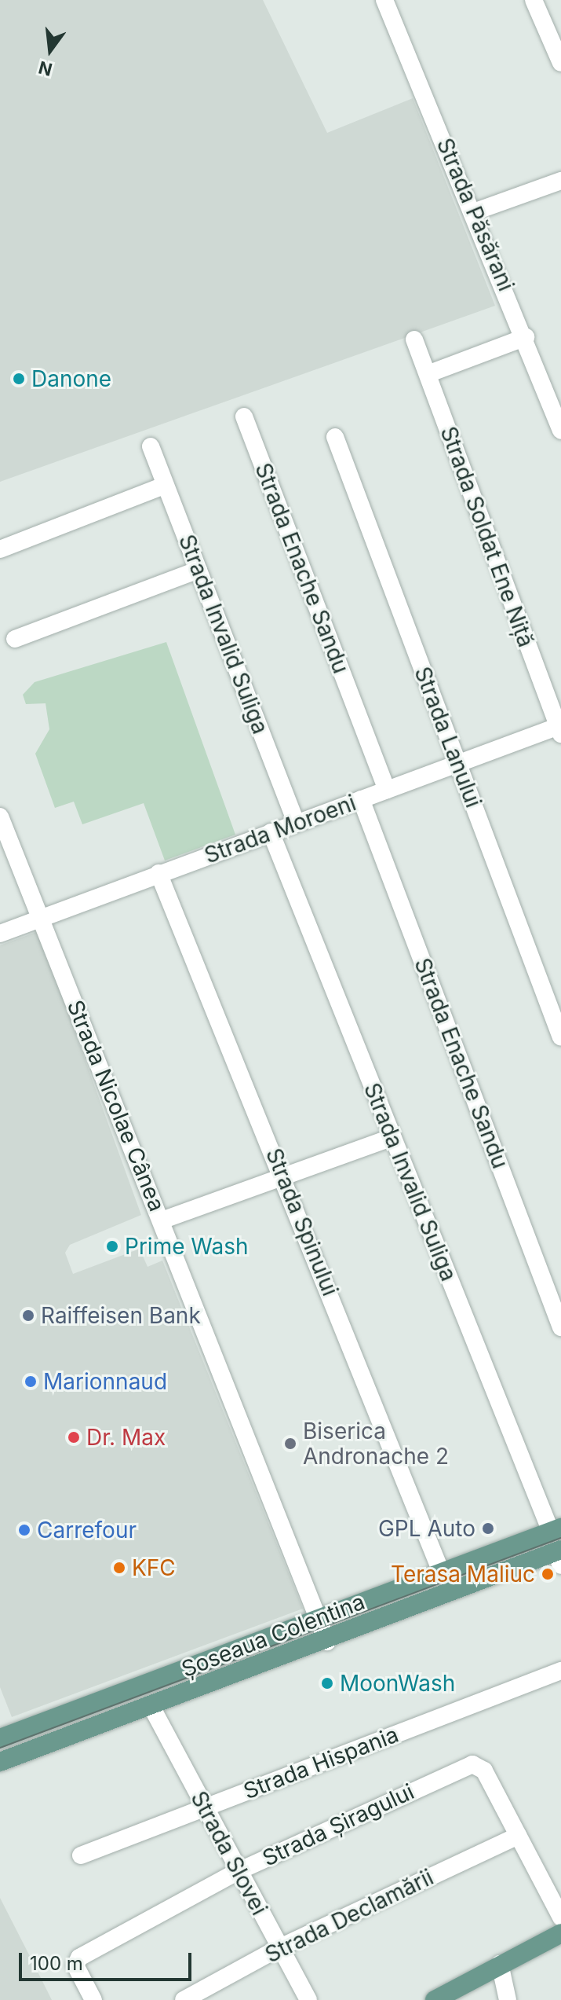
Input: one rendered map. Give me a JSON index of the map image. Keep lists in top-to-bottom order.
{
  "streets": {
    "main road": ["Șoseaua Colentina"],
    "street": [
      "Strada Păsărani",
      "Strada Soldat Ene Niță",
      "Strada Enache Sandu",
      "Strada Invalid Suliga",
      "Strada Lanului",
      "Strada Moroeni",
      "Strada Nicolae Cânea",
      "Strada Spinului",
      "Strada Hispania",
      "Strada Șiragului",
      "Strada Slovei",
      "Strada Declamării"
    ]
  },
  "crossings": [
    ["Strada Soldat Ene Niță", "Strada Moroeni"],
    ["Strada Enache Sandu", "Strada Moroeni"],
    ["Strada Invalid Suliga", "Strada Moroeni"],
    ["Strada Invalid Suliga", "Șoseaua Colentina"],
    ["Strada Lanului", "Strada Moroeni"],
    ["Strada Moroeni", "Strada Nicolae Cânea"],
    ["Strada Moroeni", "Strada Spinului"],
    ["Strada Nicolae Cânea", "Șoseaua Colentina"],
    ["Strada Spinului", "Șoseaua Colentina"],
    ["Șoseaua Colentina", "Strada Slovei"],
    ["Strada Hispania", "Strada Slovei"],
    ["Strada Șiragului", "Strada Slovei"],
    ["Strada Șiragului", "Strada Declamării"],
    ["Strada Slovei", "Strada Declamării"]
  ],
  "places": [
    "Danone",
    "Prime Wash",
    "Raiffeisen Bank",
    "Marionnaud",
    "Dr. Max",
    "Biserica Andronache 2",
    "GPL Auto",
    "Carrefour",
    "KFC",
    "Terasa Maliuc",
    "MoonWash"
  ],
  "scale_bar": "100 m",
  "north": "bottom"
}
